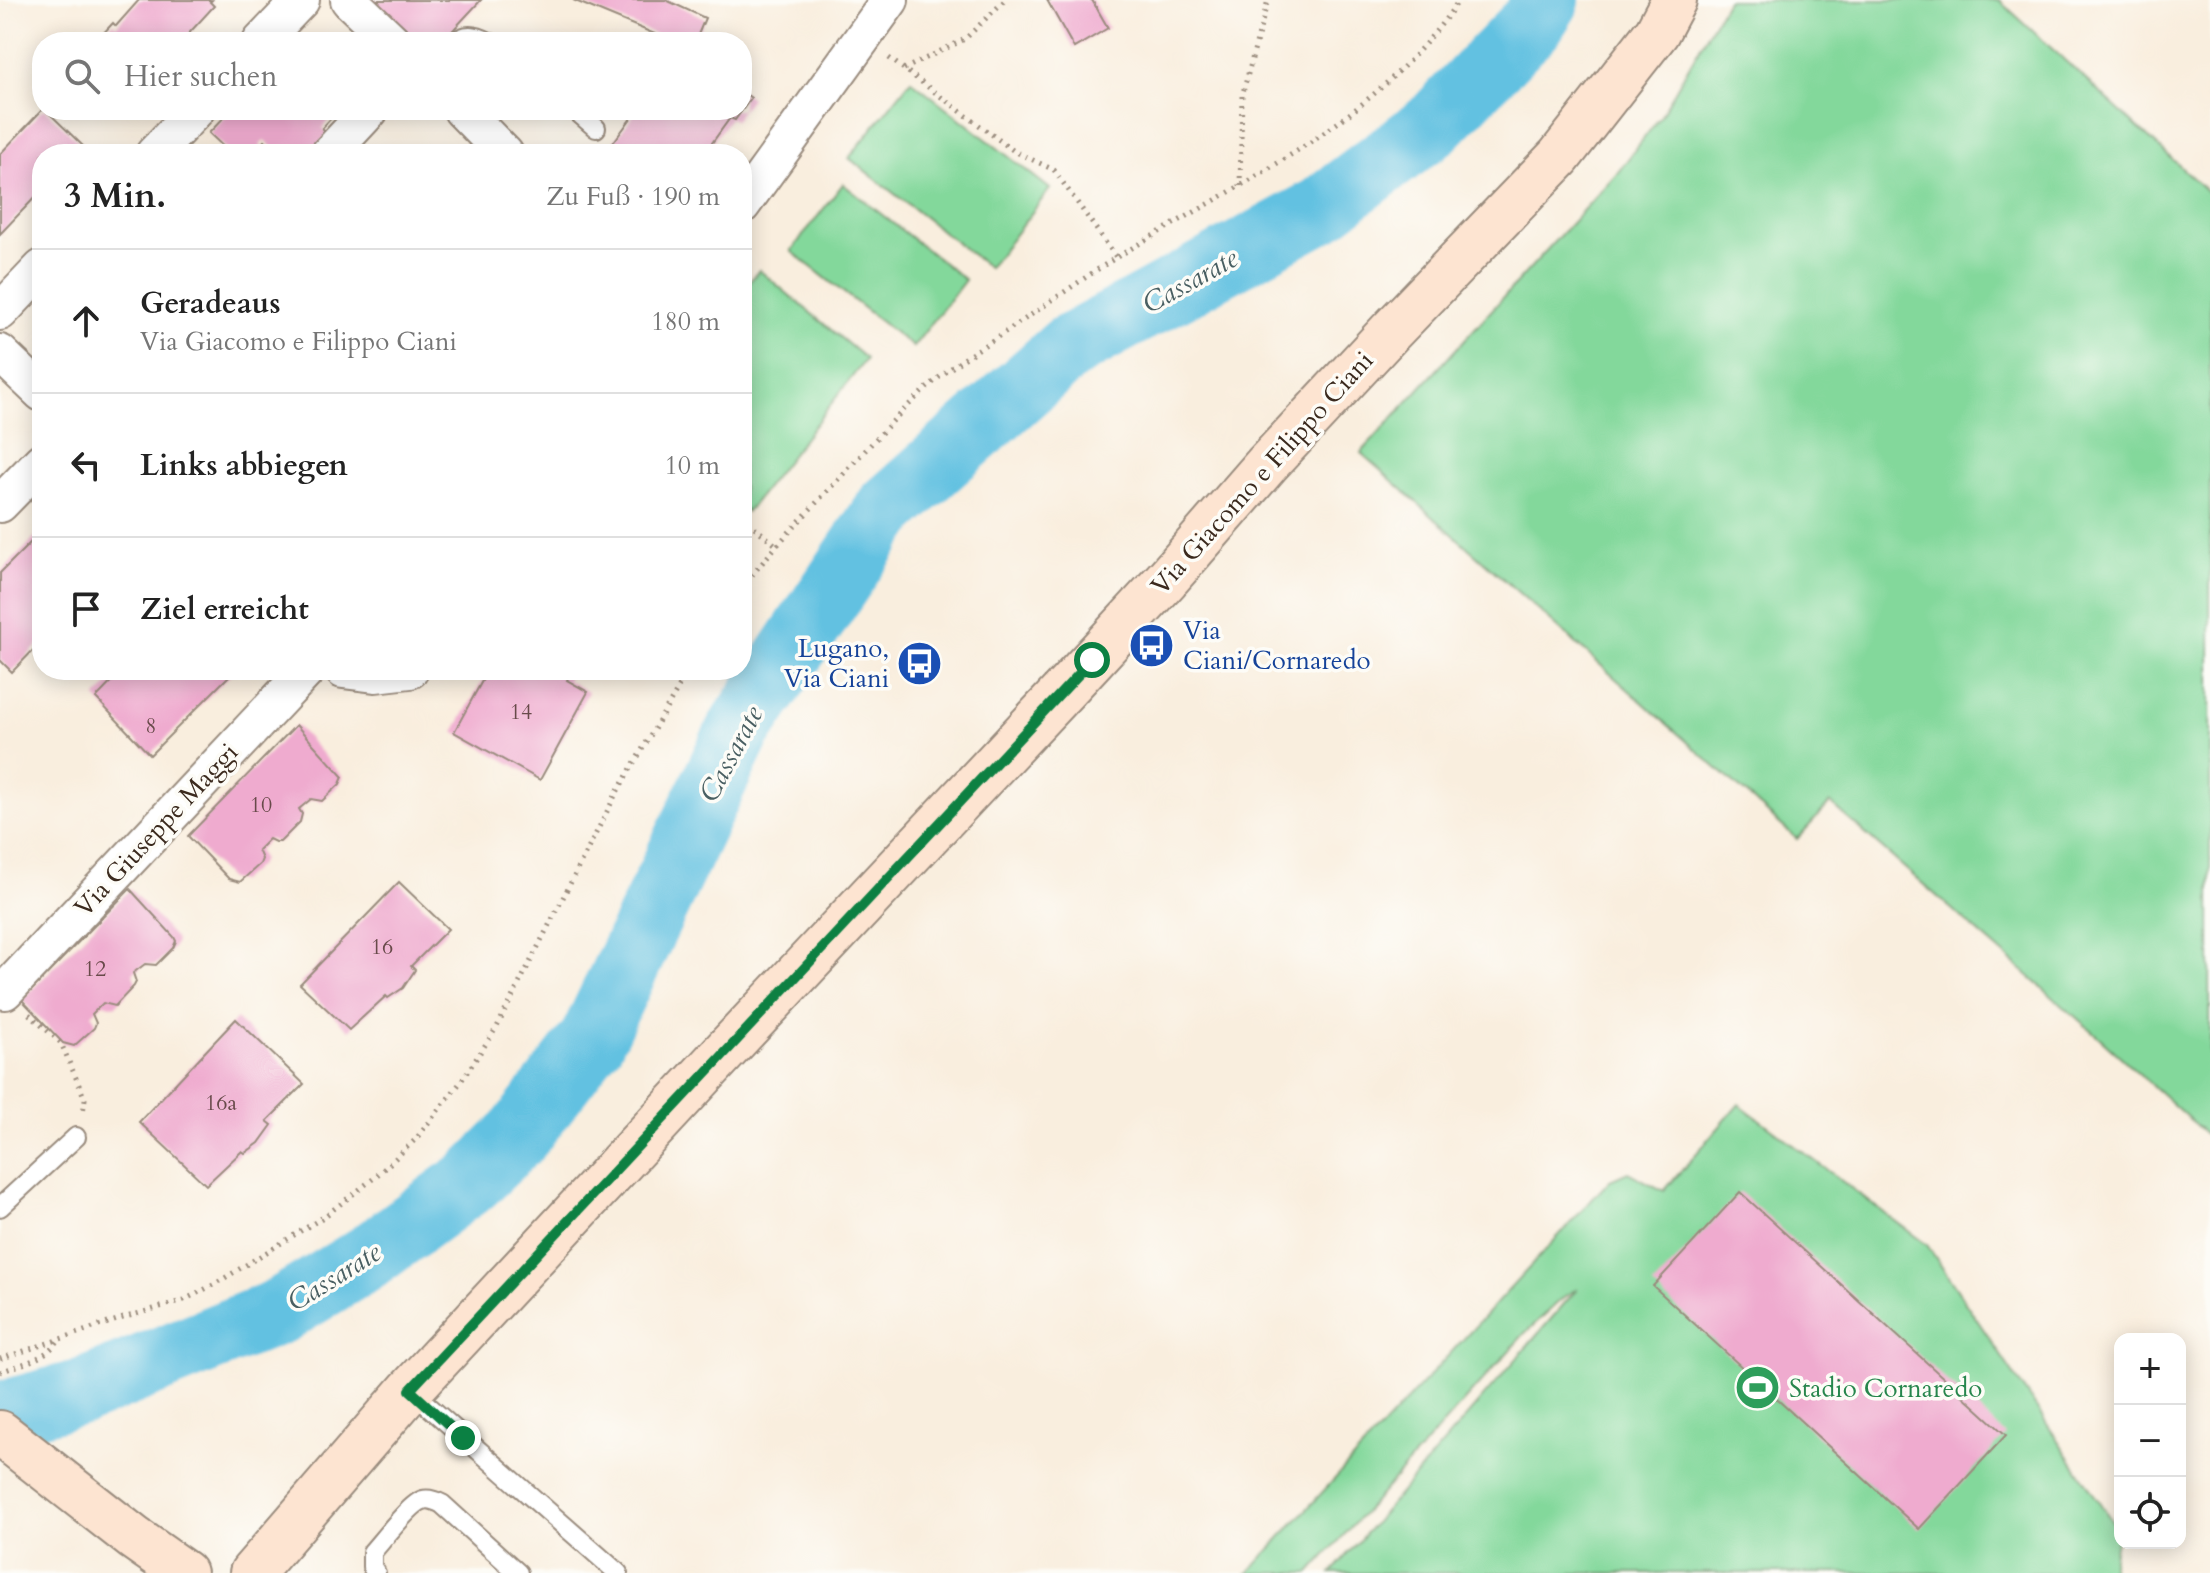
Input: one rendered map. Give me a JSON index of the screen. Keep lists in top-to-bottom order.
{
  "streets": {
    "main road": ["Via Giacomo e Filippo Ciani"],
    "street": ["Via Giuseppe Maggi"]
  },
  "water": ["Cassarate"],
  "places": {
    "bus stop": ["Via Ciani/Cornaredo", "Lugano, Via Ciani"],
    "sports": ["Stadio Cornaredo"]
  },
  "house_numbers": [
    "14",
    "8",
    "10",
    "16",
    "12",
    "16a"
  ],
  "page": {
    "search": "Hier suchen",
    "heading": ["3 Min.", "Zu Fuß · 190 m"],
    "list": [
      ["Geradeaus", "Via Giacomo e Filippo Ciani", "180 m"],
      ["Links abbiegen", "10 m"],
      "Ziel erreicht"
    ],
    "map_buttons": ["+", "−"]
  }
}
